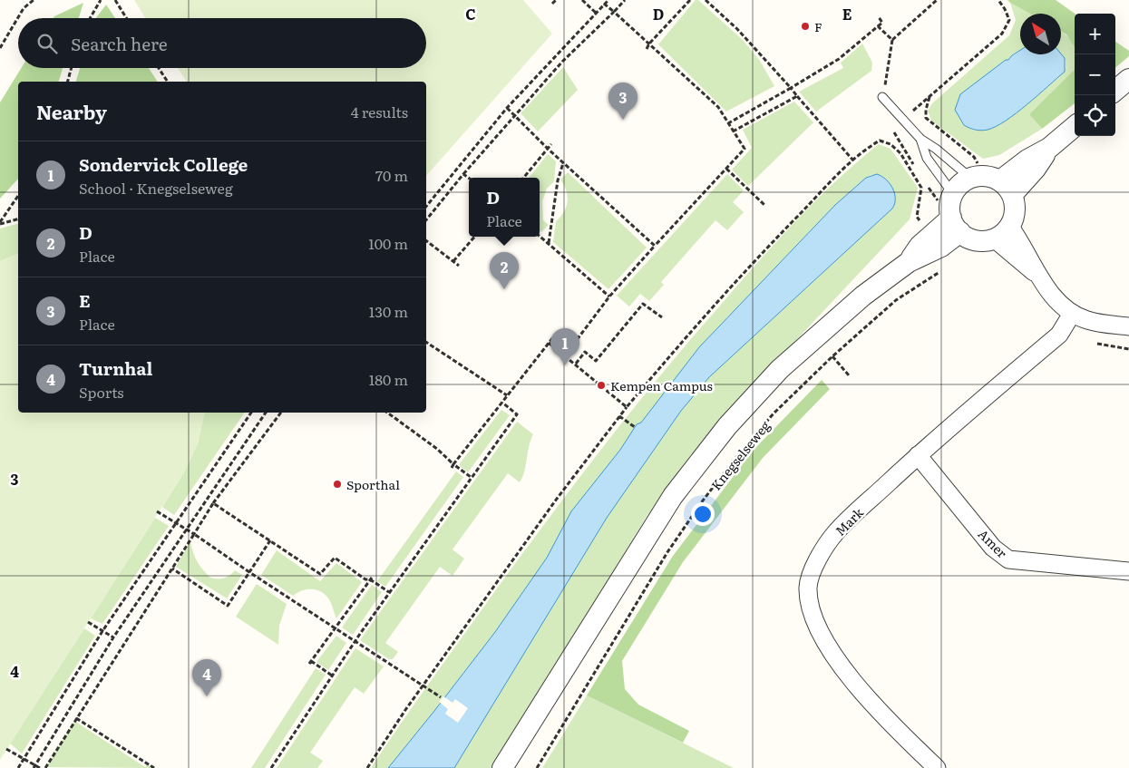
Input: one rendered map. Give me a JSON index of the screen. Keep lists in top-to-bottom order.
{
  "streets": {
    "street": ["Mark", "Amer"],
    "path": ["Knegselseweg"]
  },
  "crossings": [
    ["Mark", "Amer"]
  ],
  "places": ["F", "Kempen Campus", "Sporthal"],
  "north": "top left",
  "page": {
    "map_buttons": ["+", "−"],
    "search": "Search here",
    "heading": ["Nearby", "4 results"],
    "pins": [
      "3",
      "2",
      "1",
      "4"
    ],
    "list": [
      {
        "mark": "1",
        "name": "Sondervick College",
        "note": "School · Knegselseweg",
        "value": "70 m"
      },
      {
        "mark": "2",
        "name": "D",
        "note": "Place",
        "value": "100 m"
      },
      {
        "mark": "3",
        "name": "E",
        "note": "Place",
        "value": "130 m"
      },
      {
        "mark": "4",
        "name": "Turnhal",
        "note": "Sports",
        "value": "180 m"
      }
    ],
    "popup": ["D", "Place"]
  },
  "grid": {
    "columns": ["C", "D", "E"],
    "rows": ["3", "4"]
  }
}
